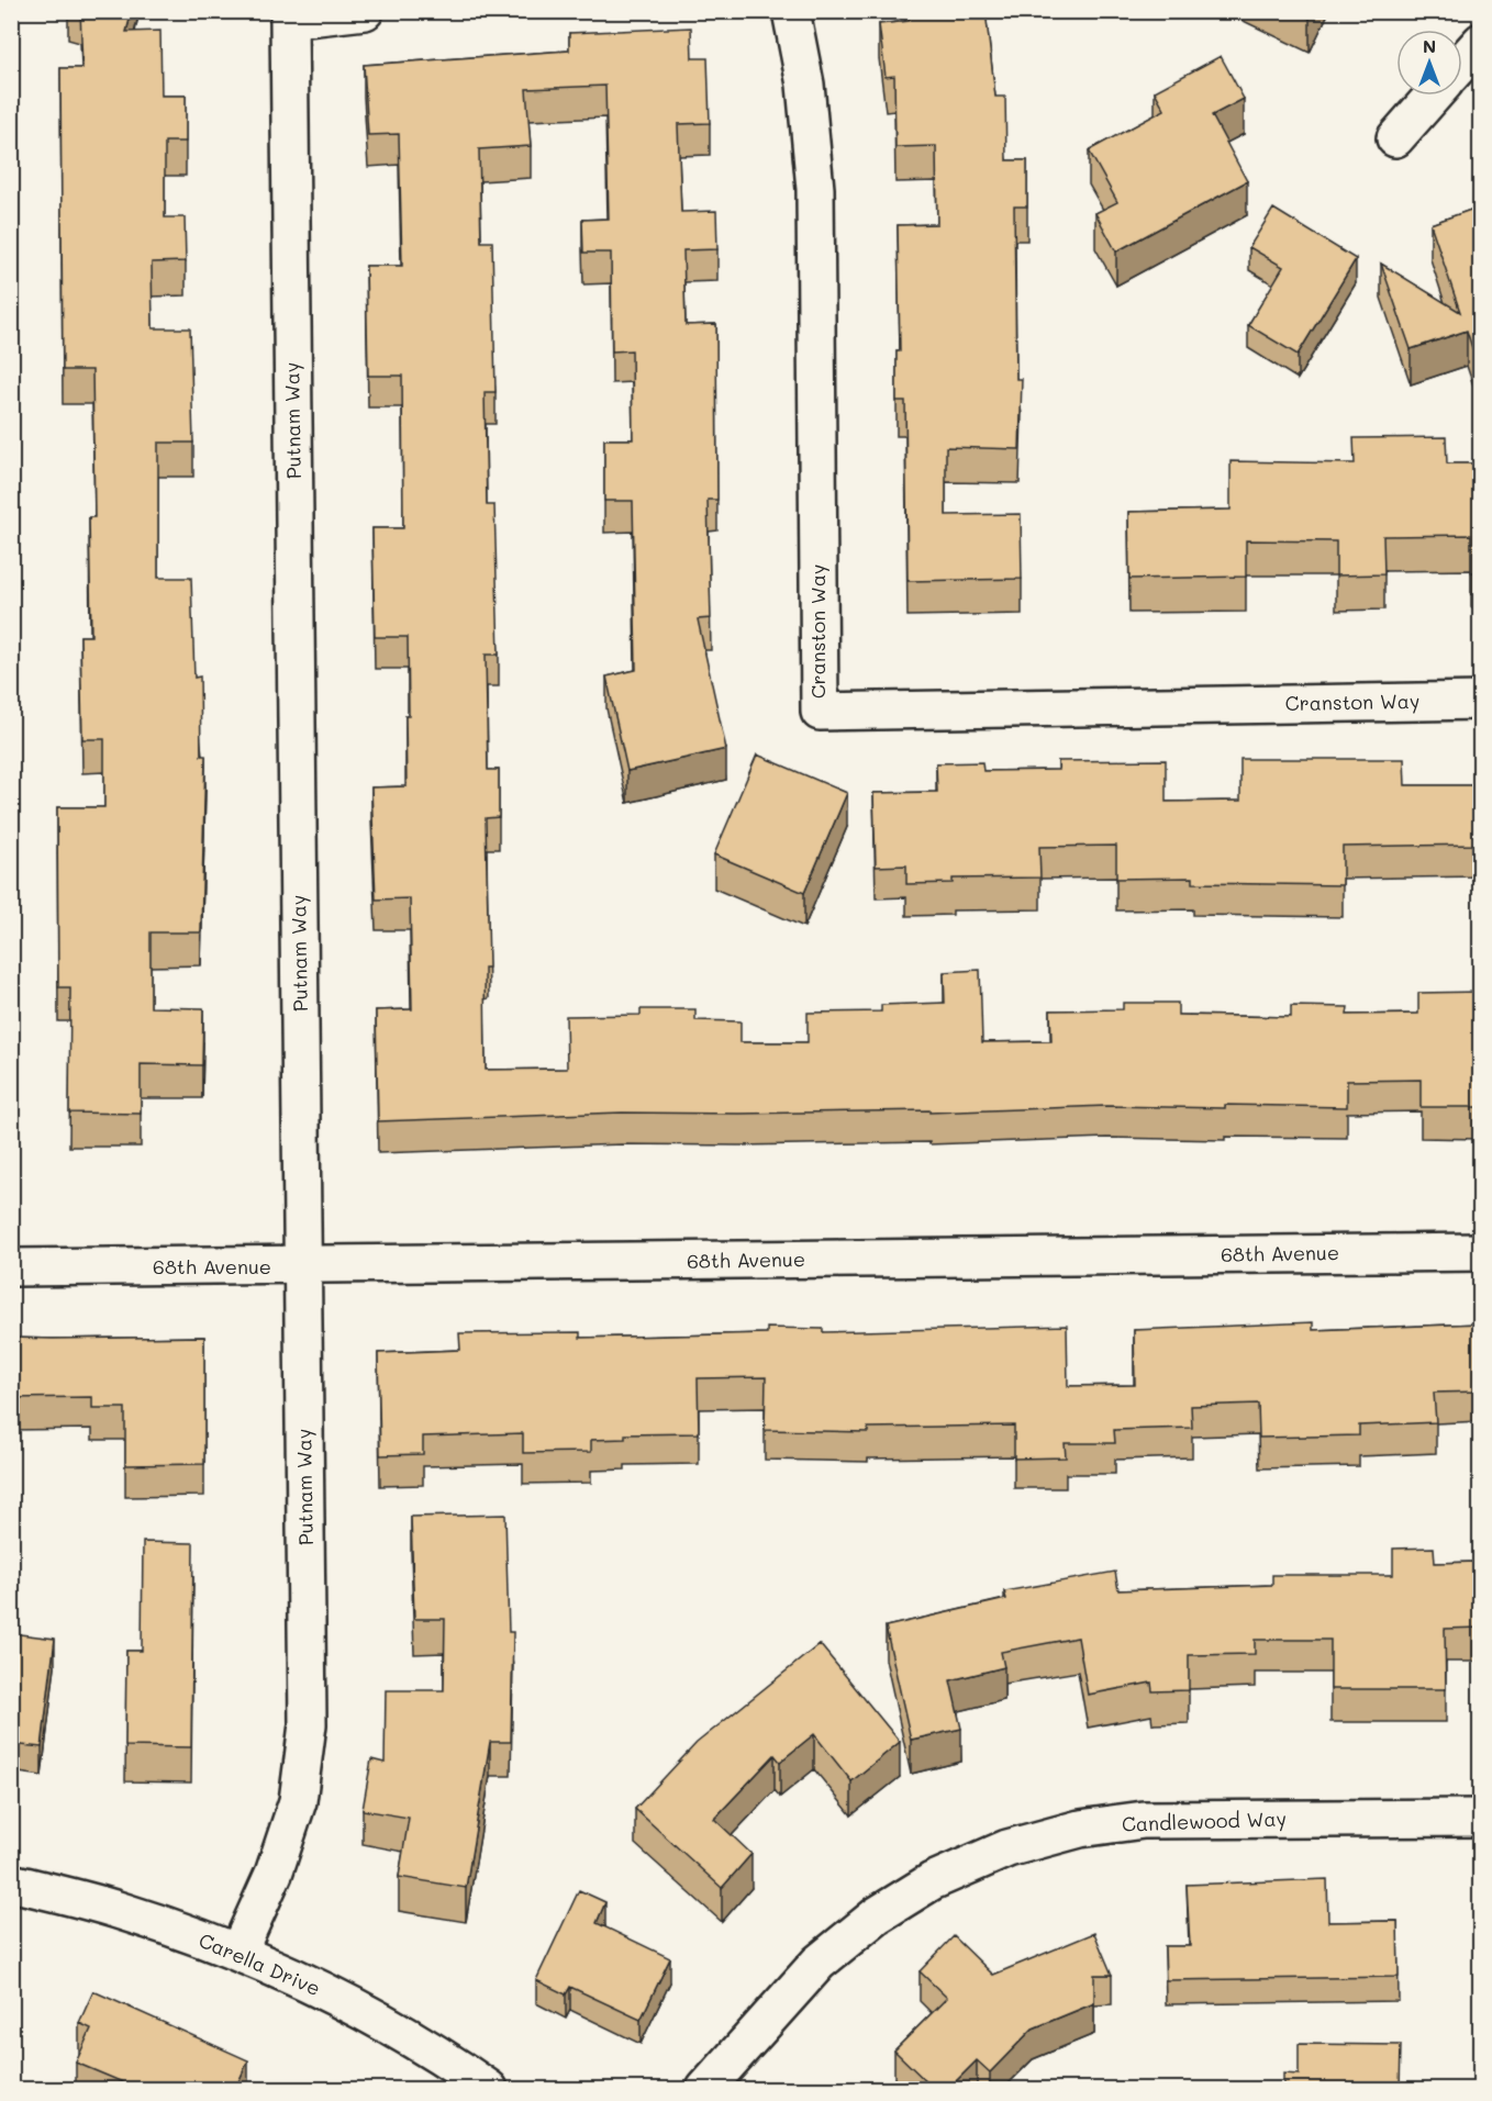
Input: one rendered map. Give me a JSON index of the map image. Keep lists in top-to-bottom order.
{
  "streets": {
    "street": [
      "Putnam Way",
      "Cranston Way",
      "68th Avenue",
      "Candlewood Way",
      "Carella Drive"
    ]
  },
  "crossings": [
    ["Putnam Way", "68th Avenue"],
    ["Putnam Way", "Carella Drive"]
  ],
  "north": "top"
}
